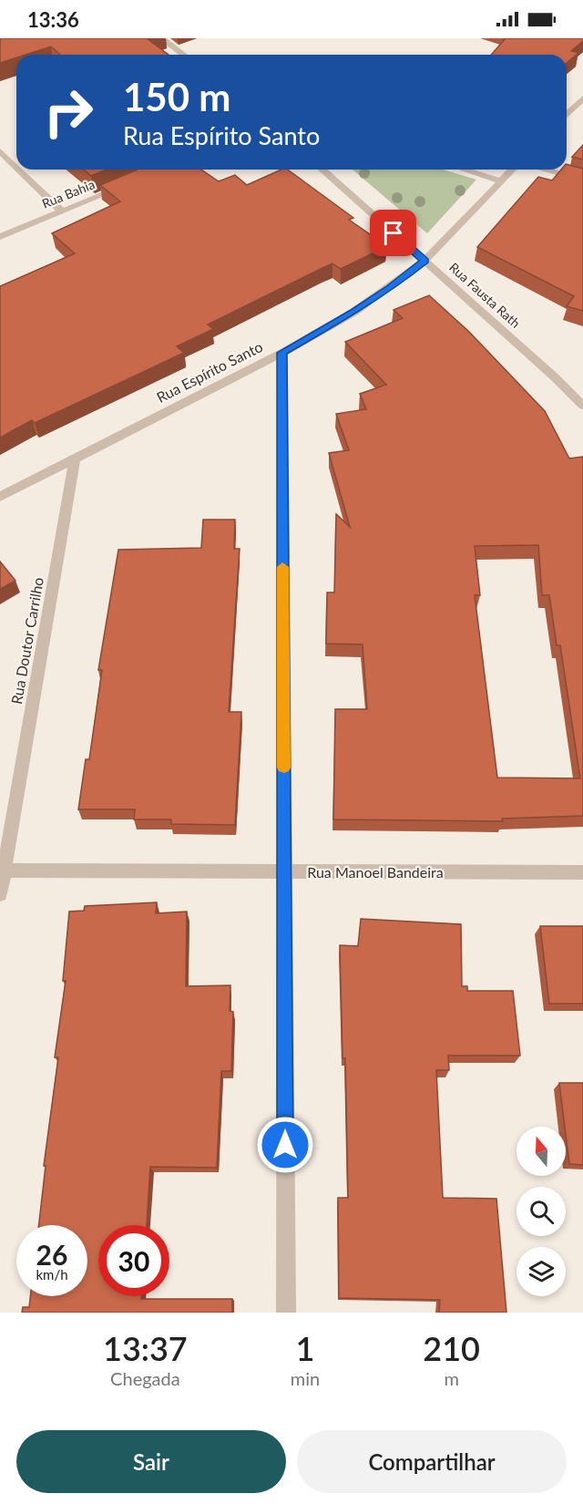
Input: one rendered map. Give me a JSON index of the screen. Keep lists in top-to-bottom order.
{
  "streets": {
    "street": [
      "Rua Bahia",
      "Rua Fausta Rath",
      "Rua Espírito Santo",
      "Rua Doutor Carrilho",
      "Rua Manoel Bandeira"
    ]
  },
  "crossings": [
    ["Rua Fausta Rath", "Rua Espírito Santo"],
    ["Rua Espírito Santo", "Rua Doutor Carrilho"],
    ["Rua Doutor Carrilho", "Rua Manoel Bandeira"]
  ],
  "north": "top",
  "page": {
    "status": "13:36",
    "turn": ["150 m", "Rua Espírito Santo"],
    "speed": "26 km/h",
    "limit": "30",
    "eta": [
      "13:37",
      "Chegada",
      "1",
      "min",
      "210",
      "m"
    ],
    "buttons": ["Sair", "Compartilhar"]
  }
}
